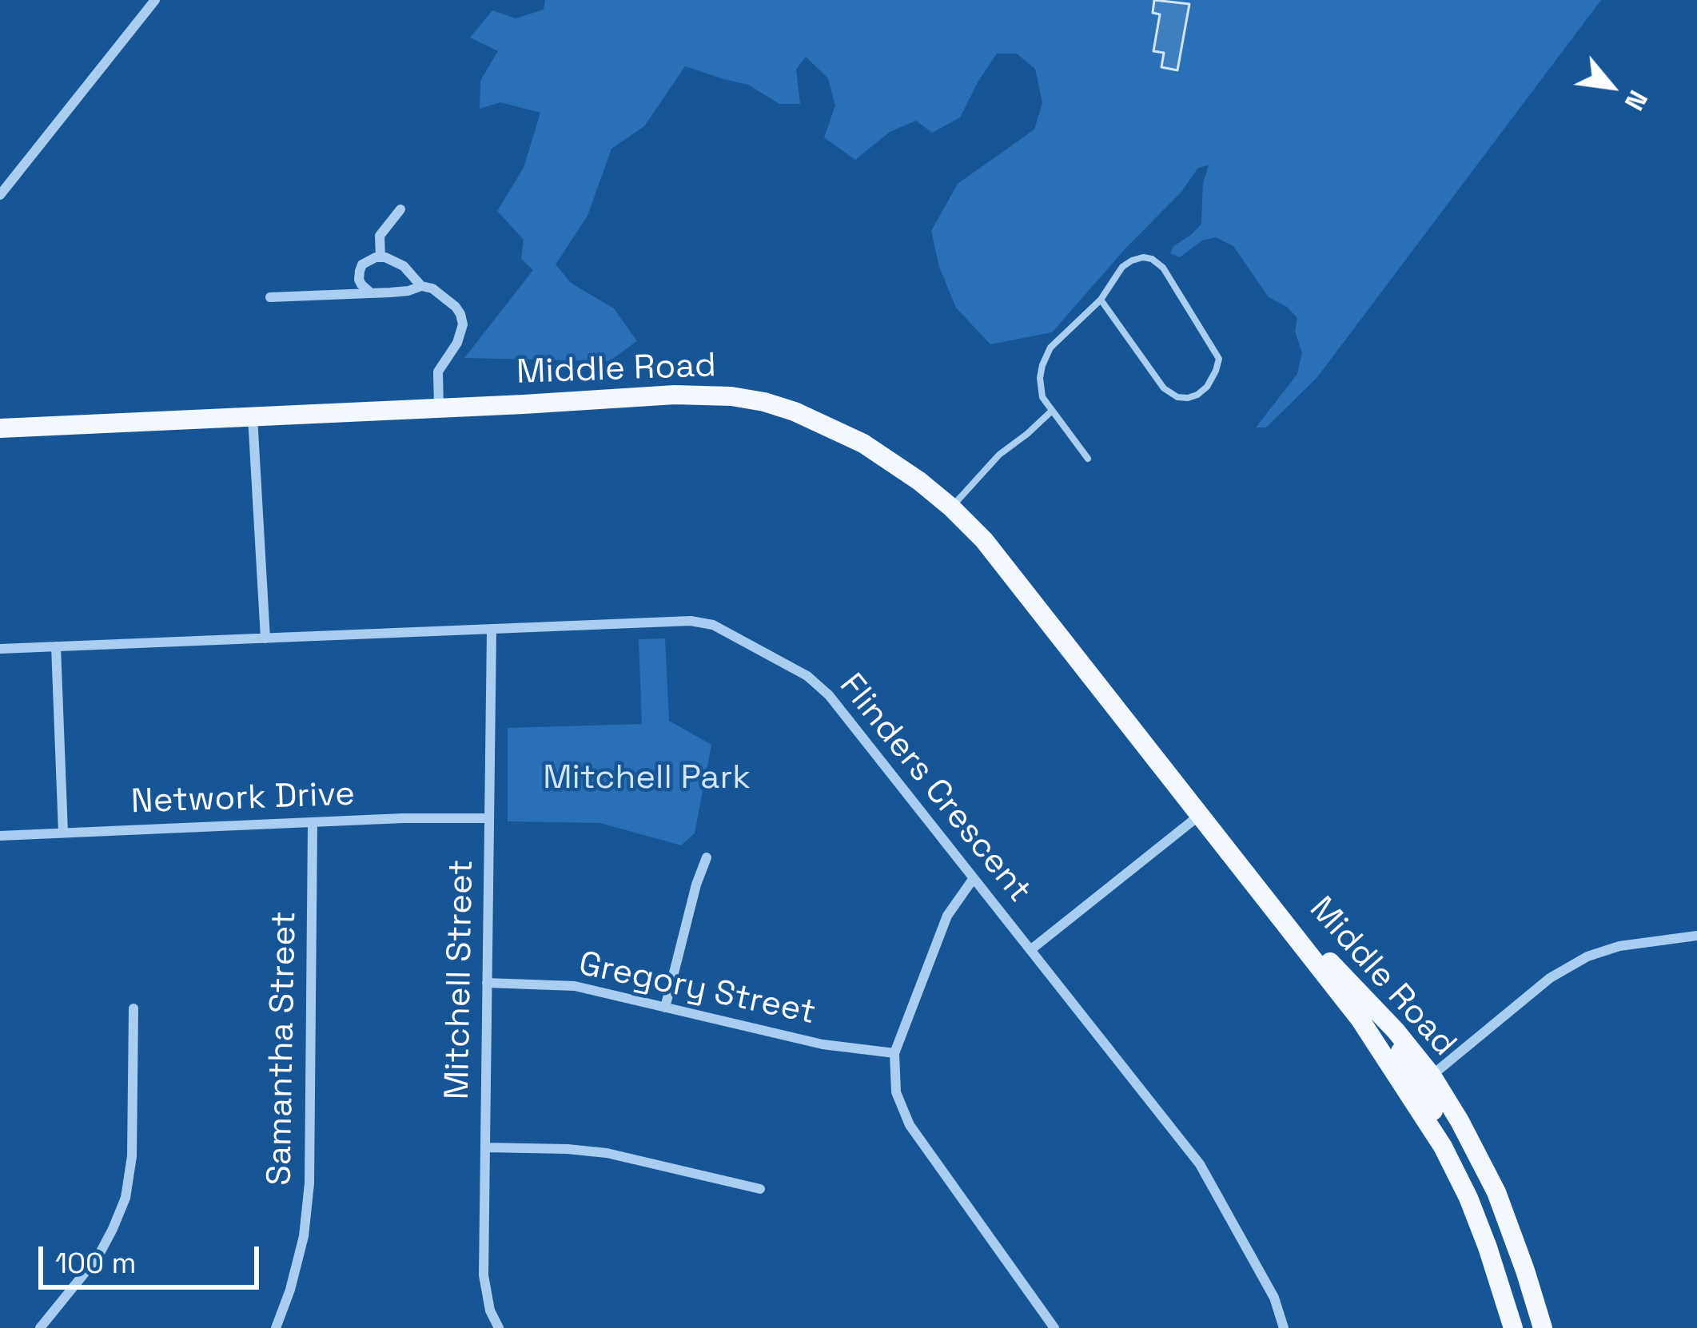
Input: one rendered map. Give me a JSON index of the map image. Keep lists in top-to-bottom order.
{
  "streets": {
    "main road": ["Middle Road"],
    "street": [
      "Flinders Crescent",
      "Network Drive",
      "Mitchell Street",
      "Gregory Street",
      "Samantha Street"
    ]
  },
  "crossings": [
    ["Flinders Crescent", "Mitchell Street"],
    ["Network Drive", "Mitchell Street"],
    ["Network Drive", "Samantha Street"],
    ["Mitchell Street", "Gregory Street"]
  ],
  "parks": ["Mitchell Park"],
  "scale_bar": "100 m",
  "north": "bottom right"
}
